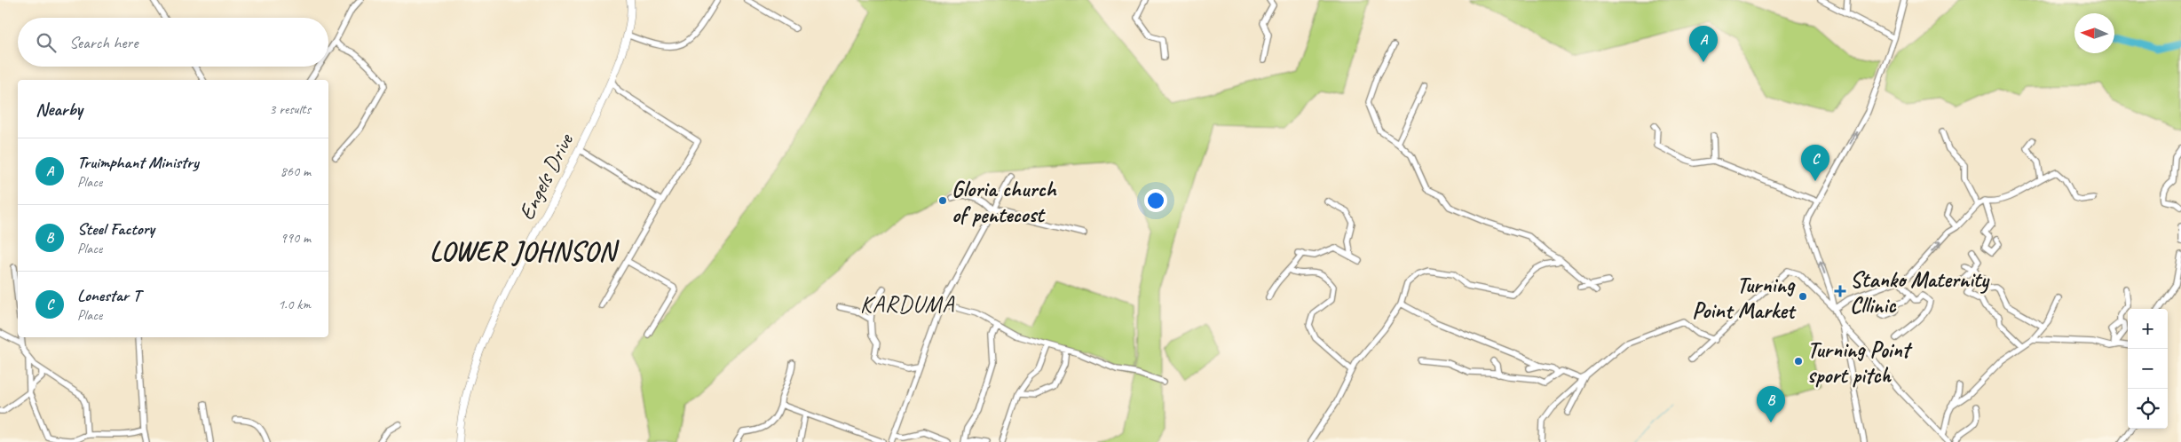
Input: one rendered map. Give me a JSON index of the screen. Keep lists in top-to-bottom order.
{
  "streets": {
    "street": ["Engels Drive"]
  },
  "districts": ["LOWER JOHNSON", "KARDUMA"],
  "places": {
    "other": ["Gloria church of pentecost", "Turning Point Market", "Turning Point sport pitch"],
    "health": ["Stanko Maternity Cllinic"]
  },
  "north": "left",
  "page": {
    "search": "Search here",
    "pins": ["A", "C", "B"],
    "heading": ["Nearby", "3 results"],
    "list": [
      {
        "mark": "A",
        "name": "Truimphant Ministry",
        "note": "Place",
        "value": "860 m"
      },
      {
        "mark": "B",
        "name": "Steel Factory",
        "note": "Place",
        "value": "990 m"
      },
      {
        "mark": "C",
        "name": "Lonestar T",
        "note": "Place",
        "value": "1.0 km"
      }
    ],
    "map_buttons": ["+", "−"]
  }
}
